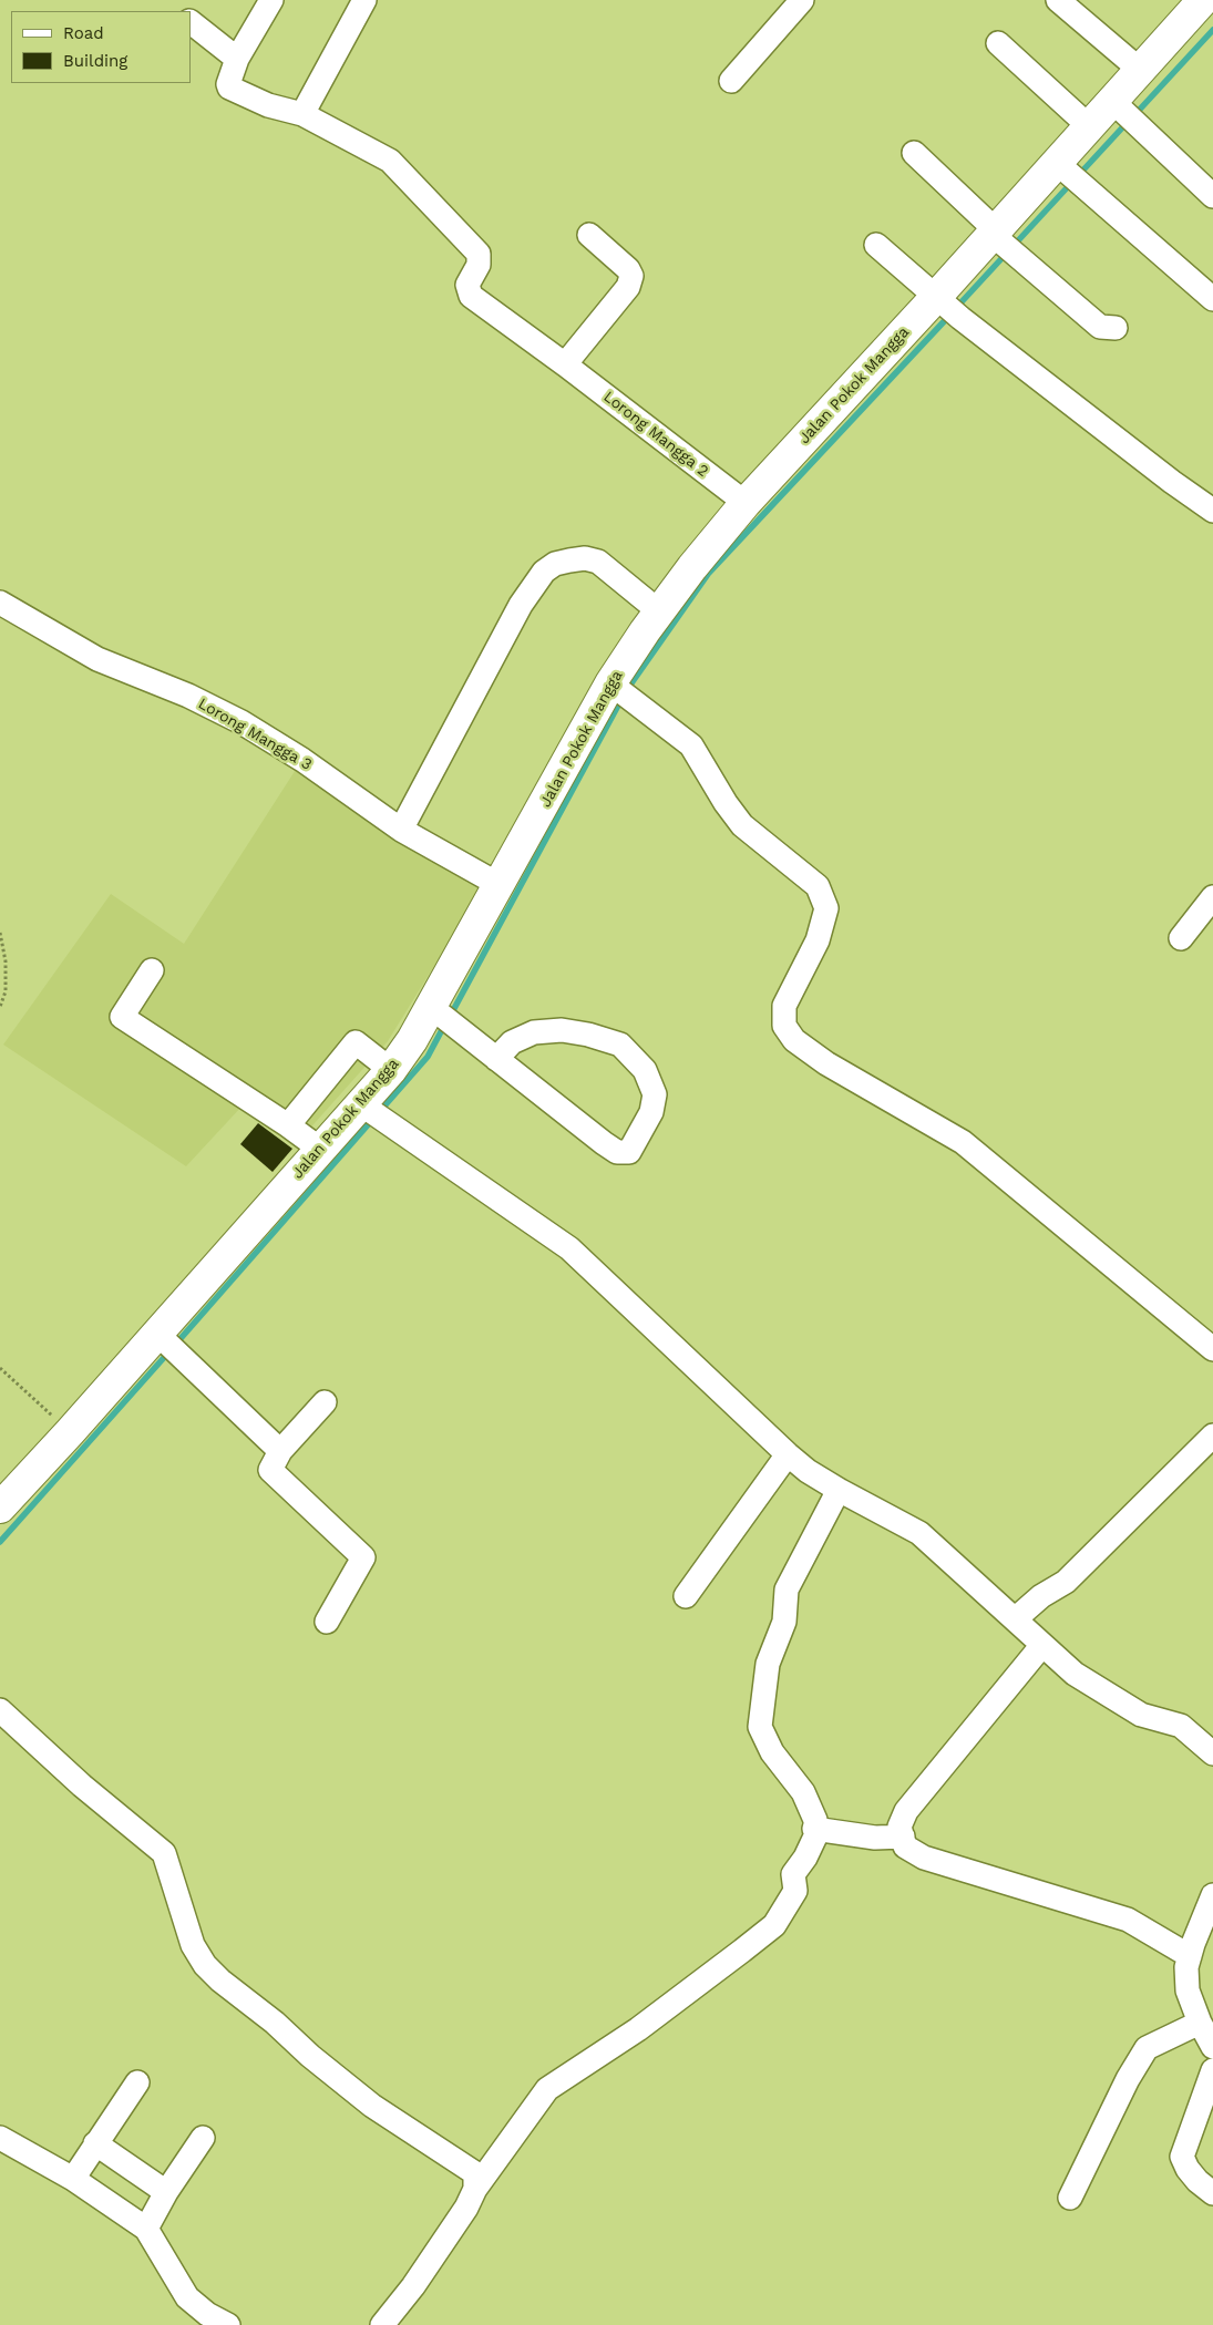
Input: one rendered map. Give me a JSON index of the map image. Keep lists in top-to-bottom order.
{
  "streets": {
    "main road": ["Jalan Pokok Mangga"],
    "street": ["Lorong Mangga 2", "Lorong Mangga 3"]
  },
  "crossings": [
    ["Jalan Pokok Mangga", "Lorong Mangga 2"],
    ["Jalan Pokok Mangga", "Lorong Mangga 3"]
  ],
  "legend": ["Road", "Building"]
}
